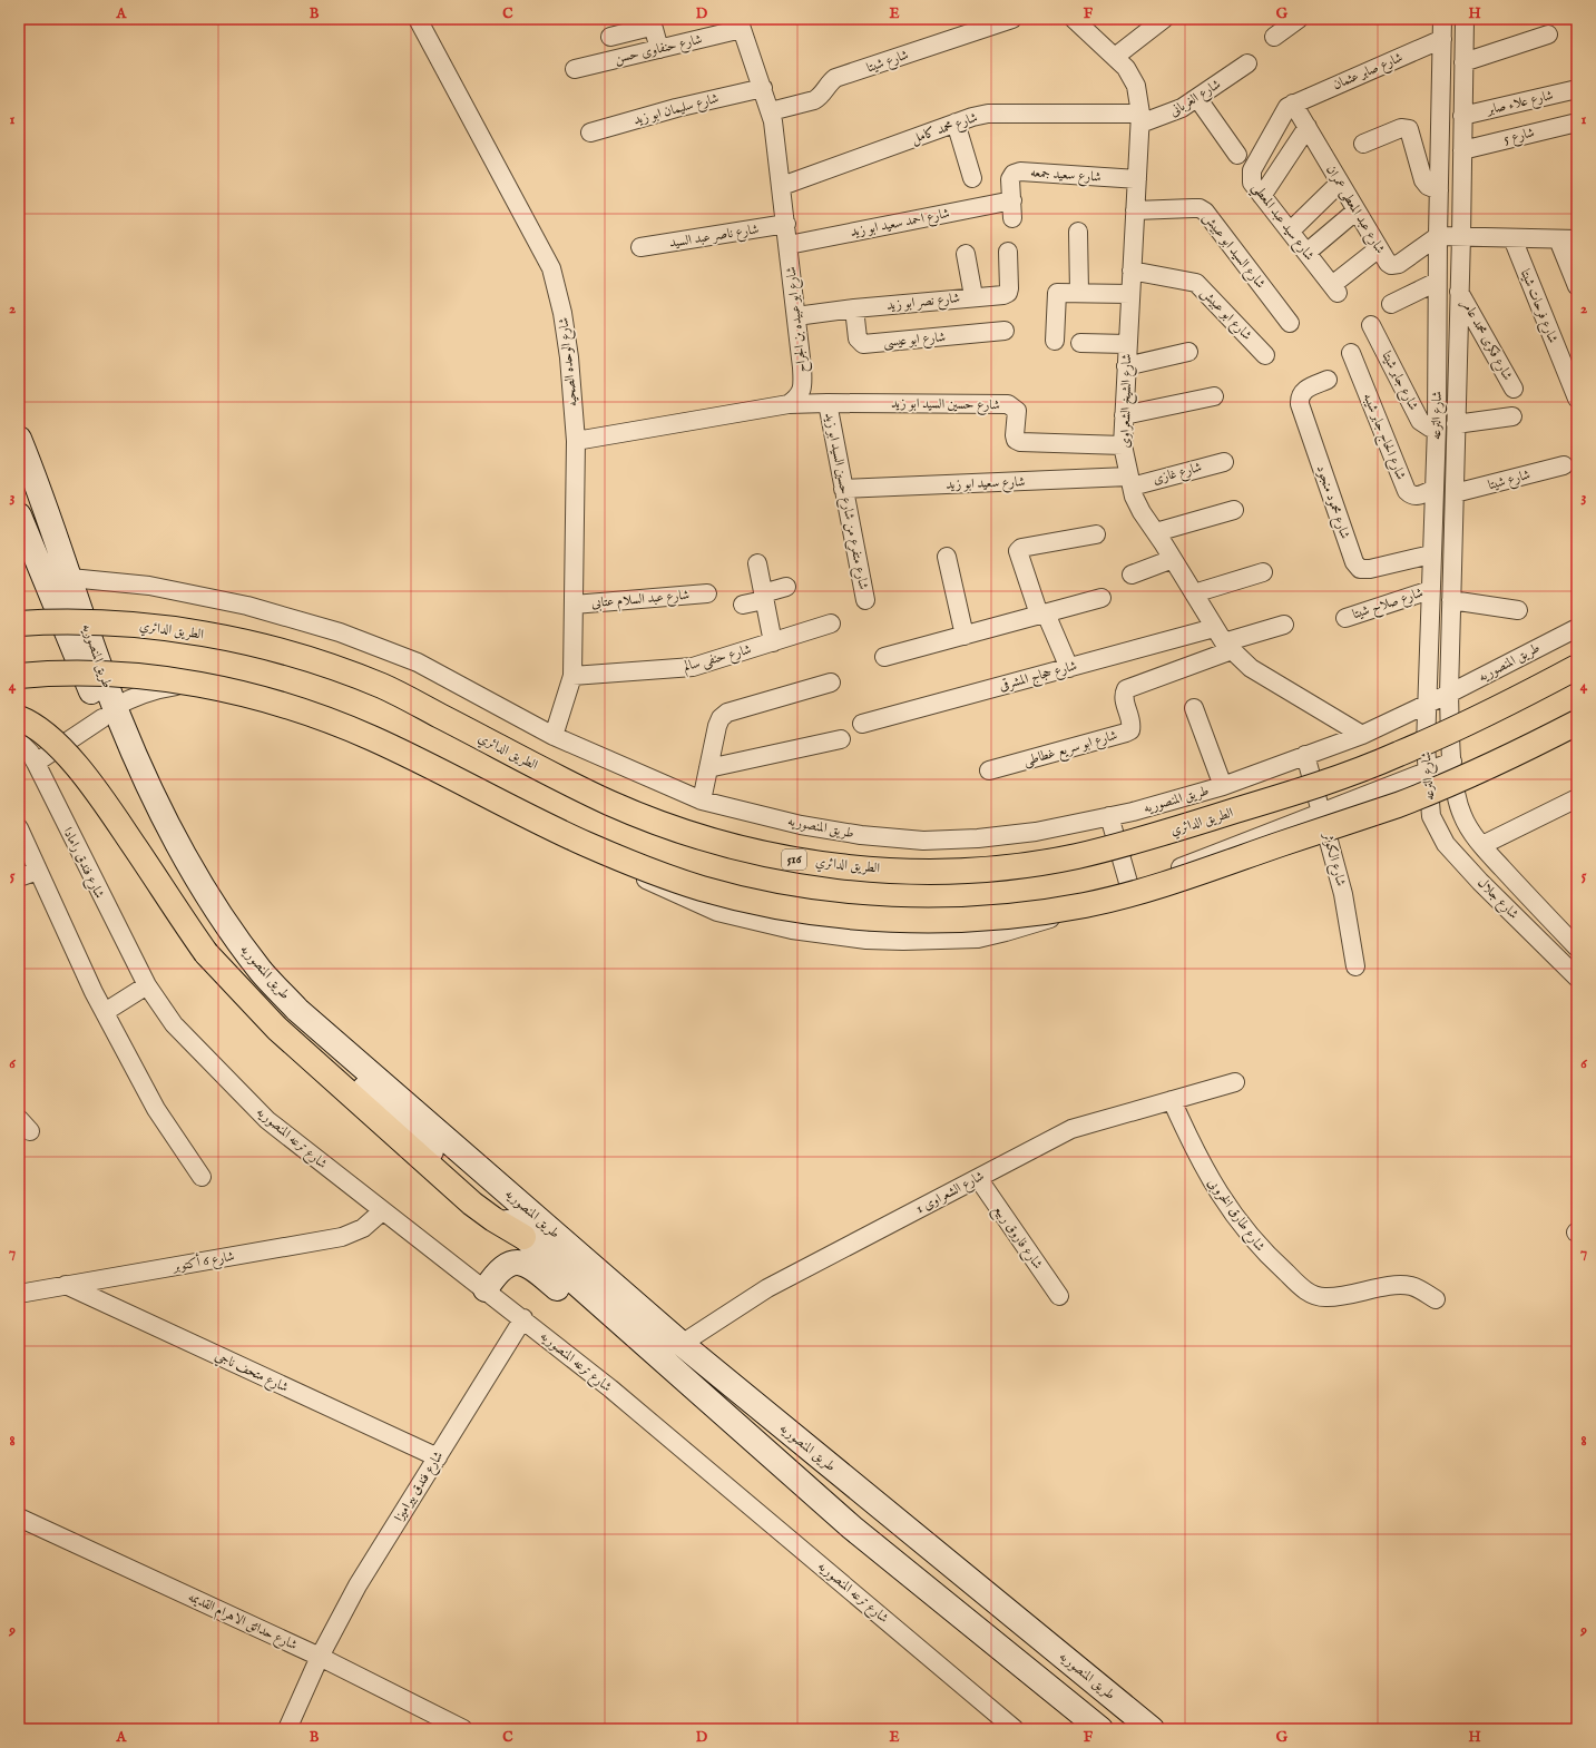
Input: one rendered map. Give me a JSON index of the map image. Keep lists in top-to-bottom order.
{
  "streets": {
    "highway": ["الطريق الدائري", "516"],
    "main road": ["طريق المنصوريه"],
    "street": [
      "شارع حنفاوى حسن",
      "شارع شيتا",
      "شارع صابر عثمان",
      "شارع الغربانى",
      "شارع علاء صابر",
      "شارع سليمان ابو زيد",
      "شارع محمد كامل",
      "شارع 5",
      "شارع سعيد جمعه",
      "شارع عبد المعطى عمران",
      "شارع سيد عبد المعطي",
      "شارع احمد سعيد ابو زيد",
      "شارع ناصر عبد السيد",
      "شارع السيد ابو عبيش",
      "شارع نصر ابو زيد",
      "شارع فرحات شيتا",
      "شارع ابو عبيش",
      "شارع ابو عبيده بن الجراح",
      "شارع ابو عيسى",
      "شارع فكرى محمد عامر",
      "شارع الوحده الصحيه",
      "شارع جابر شيتا",
      "شارع الشيخ الشعراوى",
      "شارع حسين السيد ابو زيد",
      "شارع الترعه",
      "شارع الحاج جابر شيبه",
      "شارع غازى",
      "شارع سعيد ابو زيد",
      "شارع متفرع من شارع حسين السيد ابو زيد",
      "شارع محمود منجود",
      "شارع عبد السلام عتابى",
      "شارع صلاح شيتا",
      "شارع حنفى سالم",
      "شارع حجاج المشرقى",
      "شارع ابو سريع غطاطى",
      "شارع الكوثر",
      "شارع فندق رامادا",
      "شارع جلال",
      "شارع ترعه المنصوريه",
      "شارع الشعراوى 1",
      "شارع طارق الخروبى",
      "شارع فاروق ربيع",
      "شارع 6 أكتوبر",
      "شارع متحف ناجي",
      "شارع فندق بيراميزا",
      "شارع حدائق الاهرام القديمه"
    ]
  },
  "crossings": [
    ["شارع حنفاوى حسن", "شارع ابو عبيده بن الجراح"],
    ["شارع شيتا", "شارع ابو عبيده بن الجراح"],
    ["شارع شيتا", "شارع الترعه"],
    ["شارع صابر عثمان", "شارع عبد المعطى عمران"],
    ["شارع صابر عثمان", "شارع سيد عبد المعطي"],
    ["شارع صابر عثمان", "شارع الترعه"],
    ["شارع الغربانى", "شارع محمد كامل"],
    ["شارع الغربانى", "شارع الشيخ الشعراوى"],
    ["شارع علاء صابر", "شارع الترعه"],
    ["شارع سليمان ابو زيد", "شارع ابو عبيده بن الجراح"],
    ["شارع محمد كامل", "شارع ابو عبيده بن الجراح"],
    ["شارع محمد كامل", "شارع الشيخ الشعراوى"],
    ["شارع 5", "شارع الترعه"],
    ["شارع سعيد جمعه", "شارع احمد سعيد ابو زيد"],
    ["شارع سعيد جمعه", "شارع الشيخ الشعراوى"],
    ["شارع عبد المعطى عمران", "شارع سيد عبد المعطي"],
    ["شارع عبد المعطى عمران", "شارع الترعه"],
    ["شارع احمد سعيد ابو زيد", "شارع ابو عبيده بن الجراح"],
    ["شارع ناصر عبد السيد", "شارع ابو عبيده بن الجراح"],
    ["شارع السيد ابو عبيش", "شارع الشيخ الشعراوى"],
    ["شارع نصر ابو زيد", "شارع ابو عبيده بن الجراح"],
    ["شارع نصر ابو زيد", "شارع ابو عيسى"],
    ["شارع ابو عبيش", "شارع الشيخ الشعراوى"],
    ["شارع ابو عبيده بن الجراح", "شارع حسين السيد ابو زيد"],
    ["شارع فكرى محمد عامر", "شارع الترعه"],
    ["شارع الوحده الصحيه", "شارع عبد السلام عتابى"],
    ["شارع الوحده الصحيه", "طريق المنصوريه"],
    ["شارع الوحده الصحيه", "شارع حنفى سالم"],
    ["شارع جابر شيتا", "شارع الترعه"],
    ["شارع الشيخ الشعراوى", "شارع حسين السيد ابو زيد"],
    ["شارع الشيخ الشعراوى", "شارع غازى"],
    ["شارع الشيخ الشعراوى", "شارع سعيد ابو زيد"],
    ["شارع الشيخ الشعراوى", "طريق المنصوريه"],
    ["شارع الشيخ الشعراوى", "شارع حجاج المشرقى"],
    ["شارع الشيخ الشعراوى", "شارع ابو سريع غطاطى"],
    ["شارع حسين السيد ابو زيد", "شارع متفرع من شارع حسين السيد ابو زيد"],
    ["شارع الترعه", "شارع الحاج جابر شيبه"],
    ["شارع الترعه", "شارع محمود منجود"],
    ["شارع الترعه", "شارع صلاح شيتا"],
    ["شارع الترعه", "طريق المنصوريه"],
    ["شارع الترعه", "شارع جلال"],
    ["شارع غازى", "شارع سعيد ابو زيد"],
    ["شارع سعيد ابو زيد", "شارع متفرع من شارع حسين السيد ابو زيد"],
    ["طريق المنصوريه", "شارع الكوثر"],
    ["طريق المنصوريه", "شارع الشعراوى 1"],
    ["شارع فندق رامادا", "شارع ترعه المنصوريه"],
    ["شارع ترعه المنصوريه", "شارع 6 أكتوبر"],
    ["شارع ترعه المنصوريه", "شارع فندق بيراميزا"],
    ["شارع الشعراوى 1", "شارع طارق الخروبى"],
    ["شارع الشعراوى 1", "شارع فاروق ربيع"],
    ["شارع 6 أكتوبر", "شارع متحف ناجي"],
    ["شارع متحف ناجي", "شارع فندق بيراميزا"],
    ["شارع فندق بيراميزا", "شارع حدائق الاهرام القديمه"]
  ],
  "grid": {
    "columns": [
      "A",
      "B",
      "C",
      "D",
      "E",
      "F",
      "G",
      "H"
    ],
    "rows": [
      "1",
      "2",
      "3",
      "4",
      "5",
      "6",
      "7",
      "8",
      "9"
    ]
  }
}
